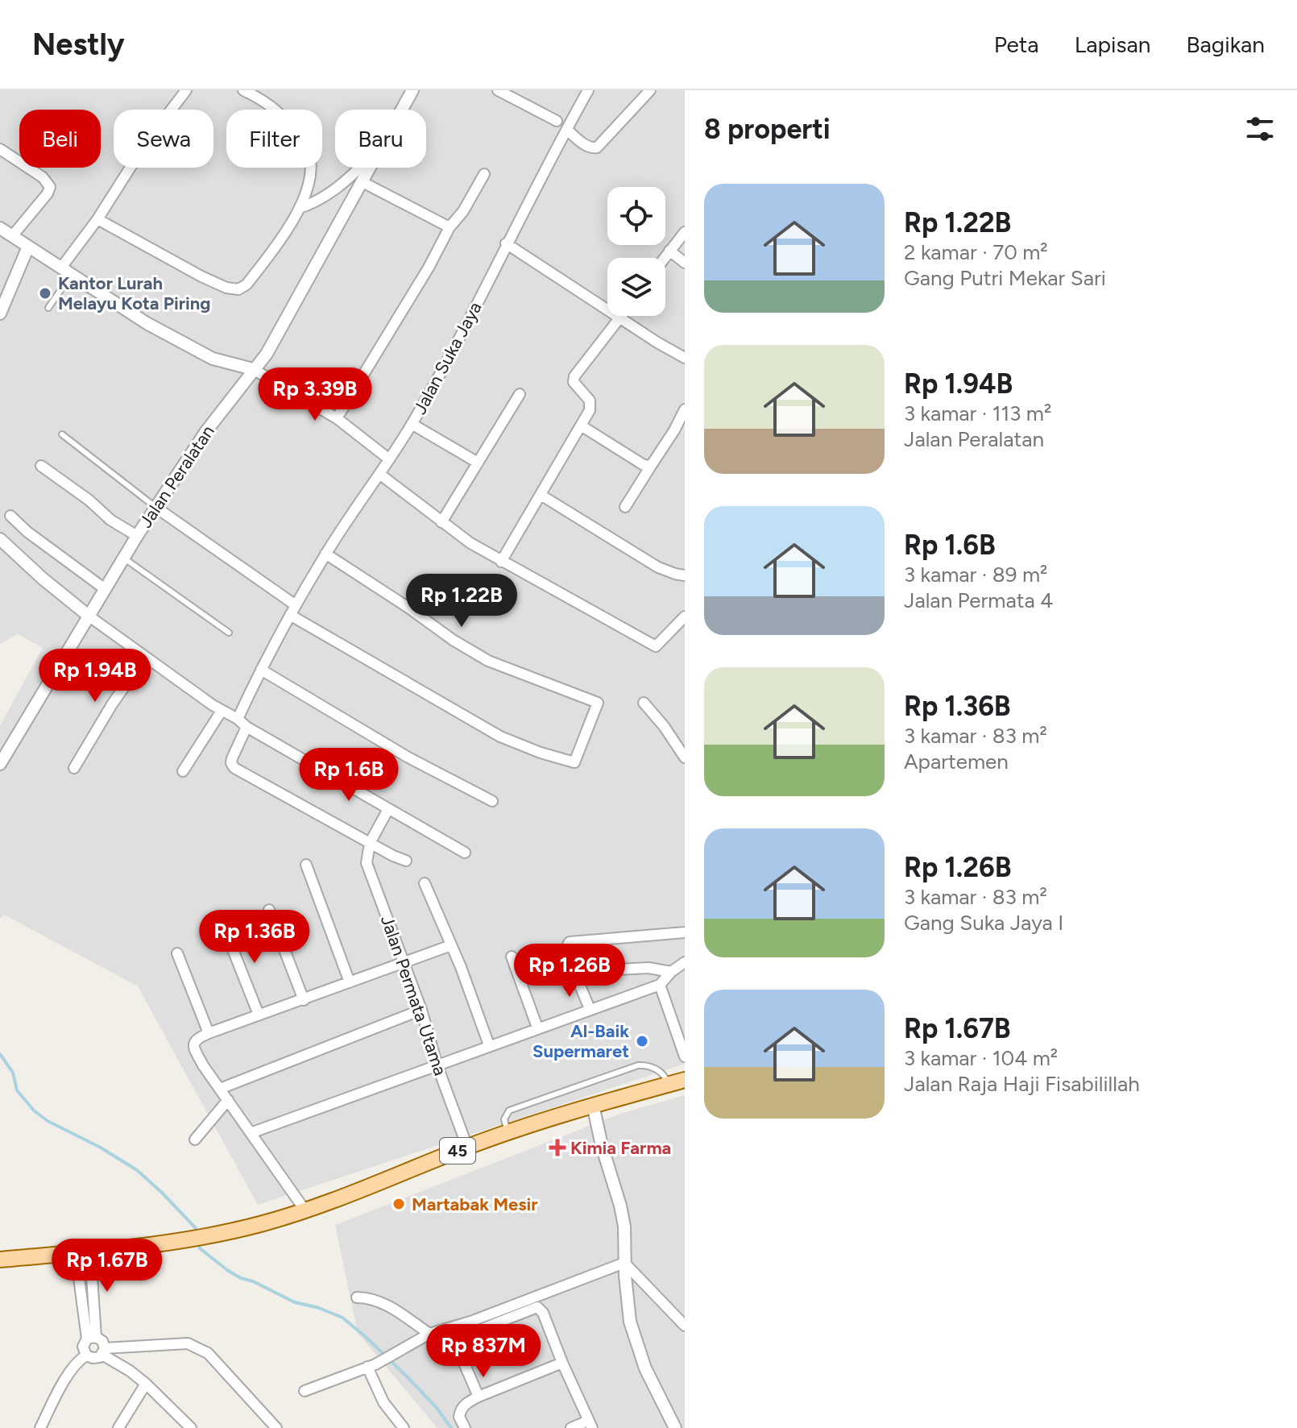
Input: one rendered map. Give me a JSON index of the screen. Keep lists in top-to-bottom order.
{
  "streets": {
    "main road": ["45"],
    "street": ["Jalan Suka Jaya", "Jalan Peralatan", "Jalan Permata Utama"]
  },
  "crossings": [
    ["Jalan Permata Utama", "45"]
  ],
  "places": {
    "other": ["Kantor Lurah Melayu Kota Piring", "Al-Baik Supermaret", "Martabak Mesir"],
    "health": ["Kimia Farma"]
  },
  "page": {
    "header": "Nestly",
    "nav": ["Peta", "Lapisan", "Bagikan"],
    "heading": "8 properti",
    "chip": [
      "Beli",
      "Sewa",
      "Filter",
      "Baru"
    ],
    "list": [
      {
        "name": "Rp 1.22B",
        "note": "2 kamar · 70 m² · Gang Putri Mekar Sari"
      },
      {
        "name": "Rp 1.94B",
        "note": "3 kamar · 113 m² · Jalan Peralatan"
      },
      {
        "name": "Rp 1.6B",
        "note": "3 kamar · 89 m² · Jalan Permata 4"
      },
      {
        "name": "Rp 1.36B",
        "note": "3 kamar · 83 m² · Apartemen"
      },
      {
        "name": "Rp 1.26B",
        "note": "3 kamar · 83 m² · Gang Suka Jaya I"
      },
      {
        "name": "Rp 1.67B",
        "note": "3 kamar · 104 m² · Jalan Raja Haji Fisabilillah"
      }
    ],
    "price": [
      "Rp 3.39B",
      "Rp 1.22B",
      "Rp 1.94B",
      "Rp 1.6B",
      "Rp 1.36B",
      "Rp 1.26B",
      "Rp 1.67B",
      "Rp 837M"
    ]
  }
}
